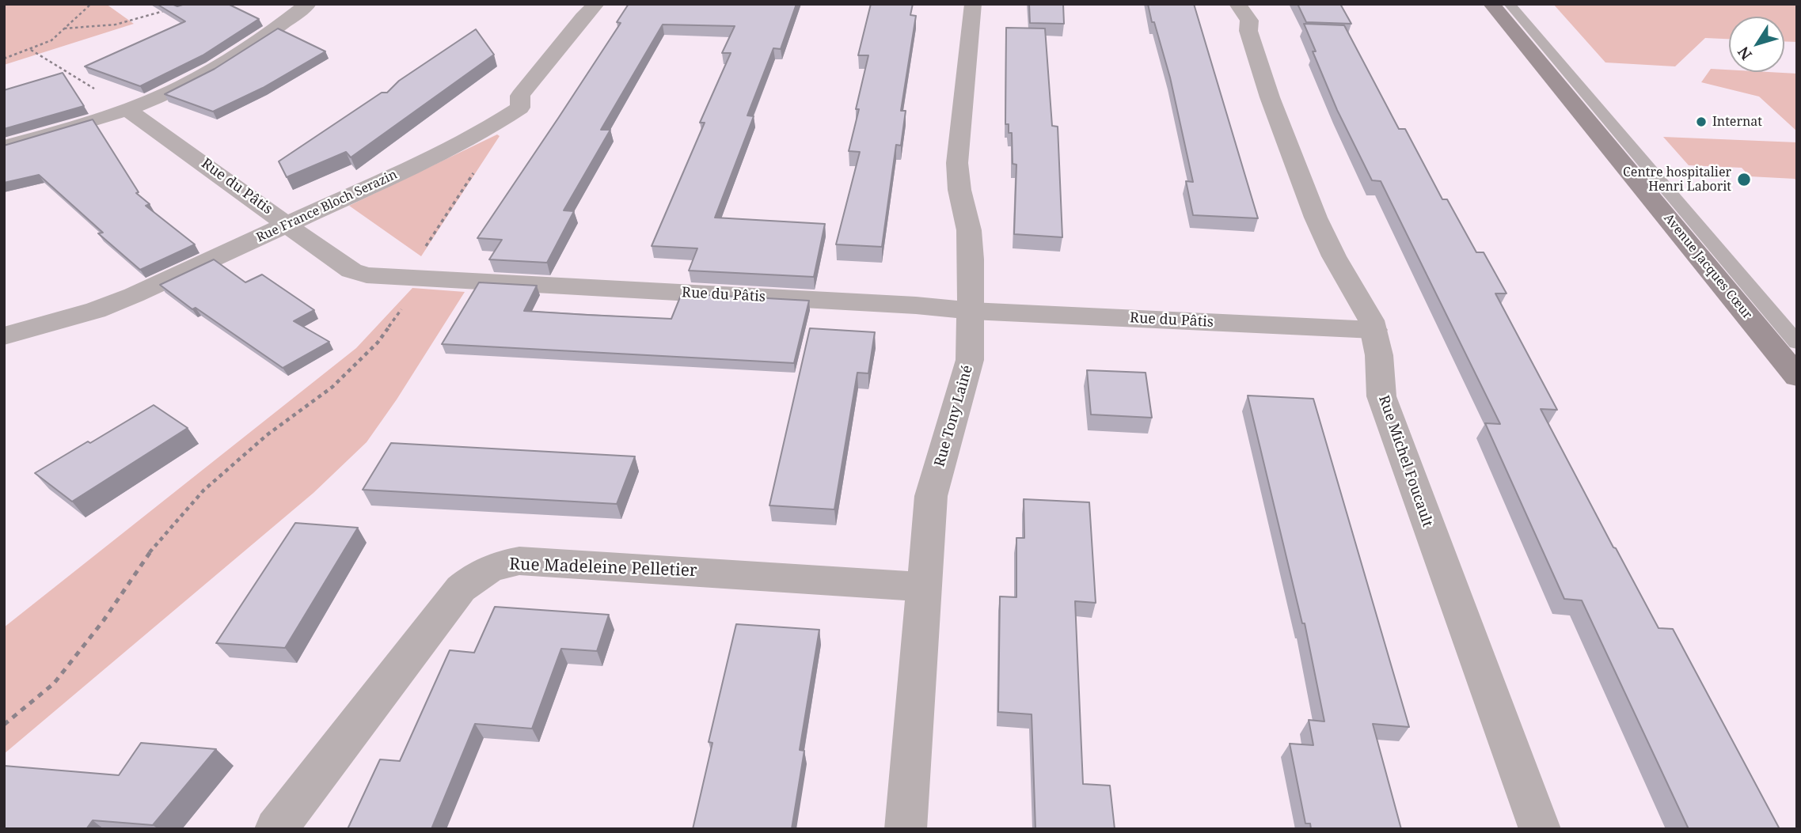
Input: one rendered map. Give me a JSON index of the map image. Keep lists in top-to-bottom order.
{
  "streets": {
    "main road": ["Avenue Jacques Cœur"],
    "street": [
      "Rue du Pâtis",
      "Rue France Bloch Serazin",
      "Rue Tony Lainé",
      "Rue Michel Foucault",
      "Rue Madeleine Pelletier"
    ]
  },
  "crossings": [
    ["Rue du Pâtis", "Rue France Bloch Serazin"],
    ["Rue du Pâtis", "Rue Tony Lainé"],
    ["Rue du Pâtis", "Rue Michel Foucault"],
    ["Rue Tony Lainé", "Rue Madeleine Pelletier"]
  ],
  "places": ["Internat", "Centre hospitalier Henri Laborit"],
  "north": "bottom left"
}
